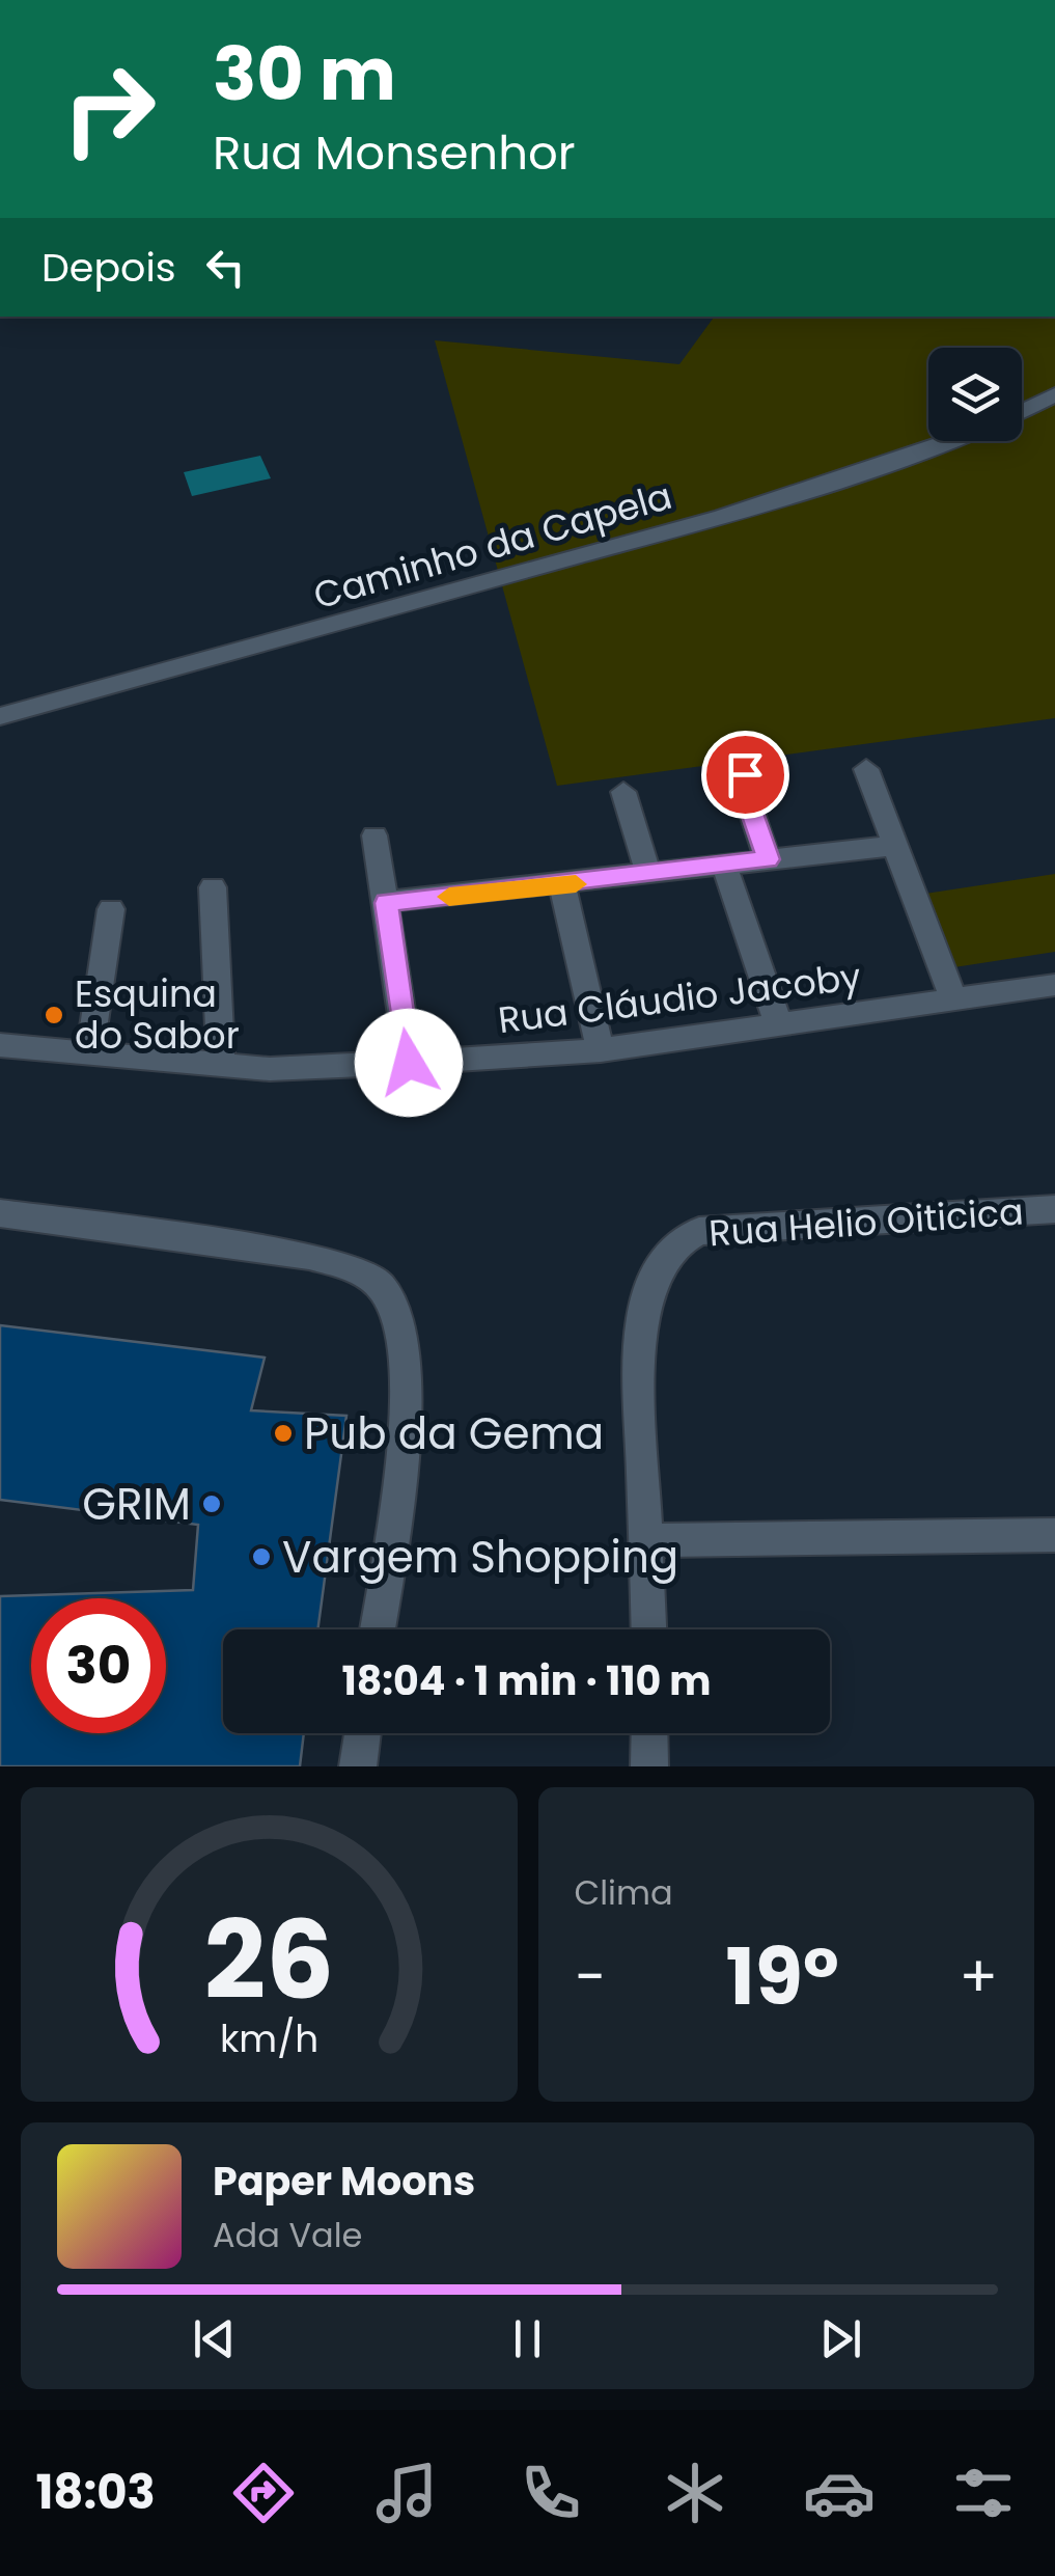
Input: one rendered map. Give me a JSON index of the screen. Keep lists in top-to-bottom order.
{
  "streets": {
    "street": ["Caminho da Capela", "Rua Cláudio Jacoby", "Rua Helio Oiticica"]
  },
  "places": [
    "Esquina do Sabor",
    "Pub da Gema",
    "GRIM",
    "Vargem Shopping"
  ],
  "page": {
    "turn": ["30 m", "Rua Monsenhor"],
    "then": "Depois",
    "limit": "30",
    "trip": "18:04 · 1 min · 110 m",
    "tile": "Clima",
    "heat": ["−", "19°", "+"],
    "song": ["Paper Moons", "Ada Vale"],
    "tabs": "18:03",
    "gauge": ["26", "km/h"]
  }
}
